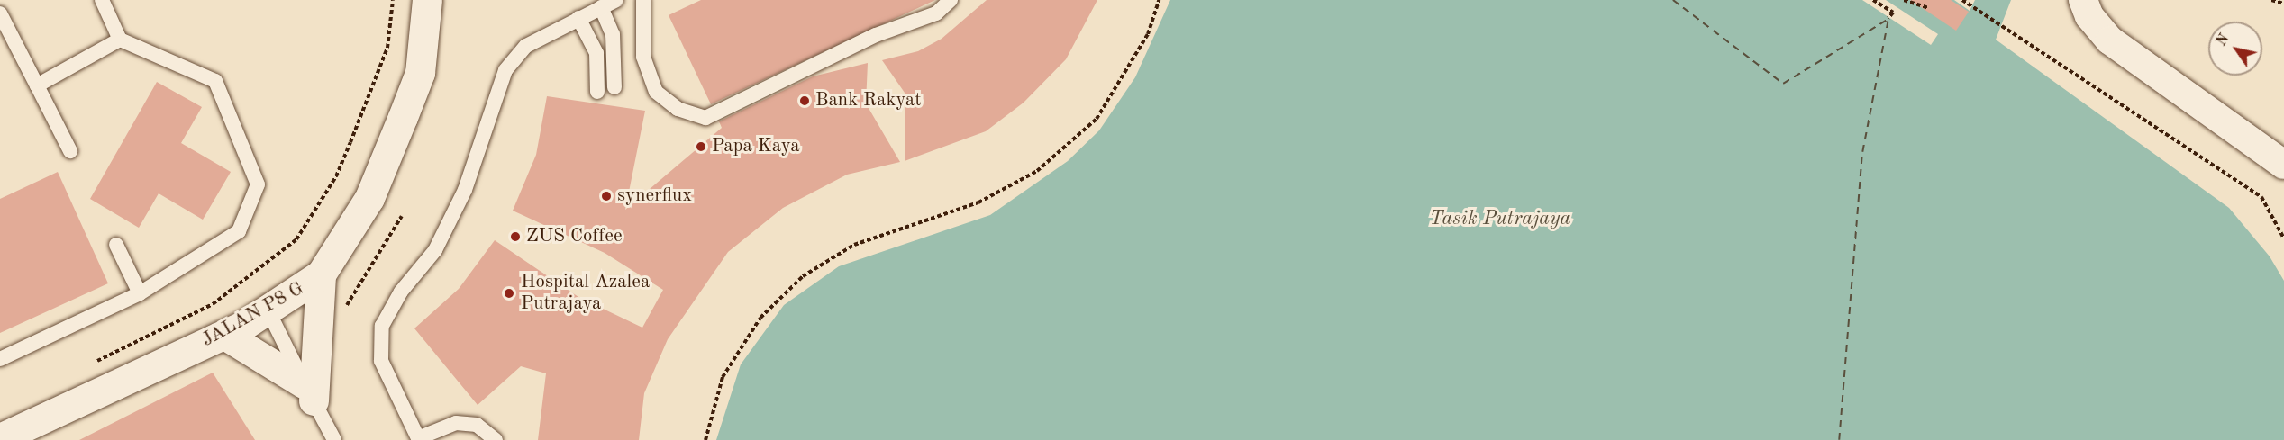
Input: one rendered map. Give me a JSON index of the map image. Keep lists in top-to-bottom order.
{
  "streets": {
    "street": ["JALAN P8 G"]
  },
  "water": ["Tasik Putrajaya"],
  "places": [
    "Bank Rakyat",
    "Papa Kaya",
    "synerflux",
    "ZUS Coffee",
    "Hospital Azalea Putrajaya"
  ],
  "north": "top left"
}
